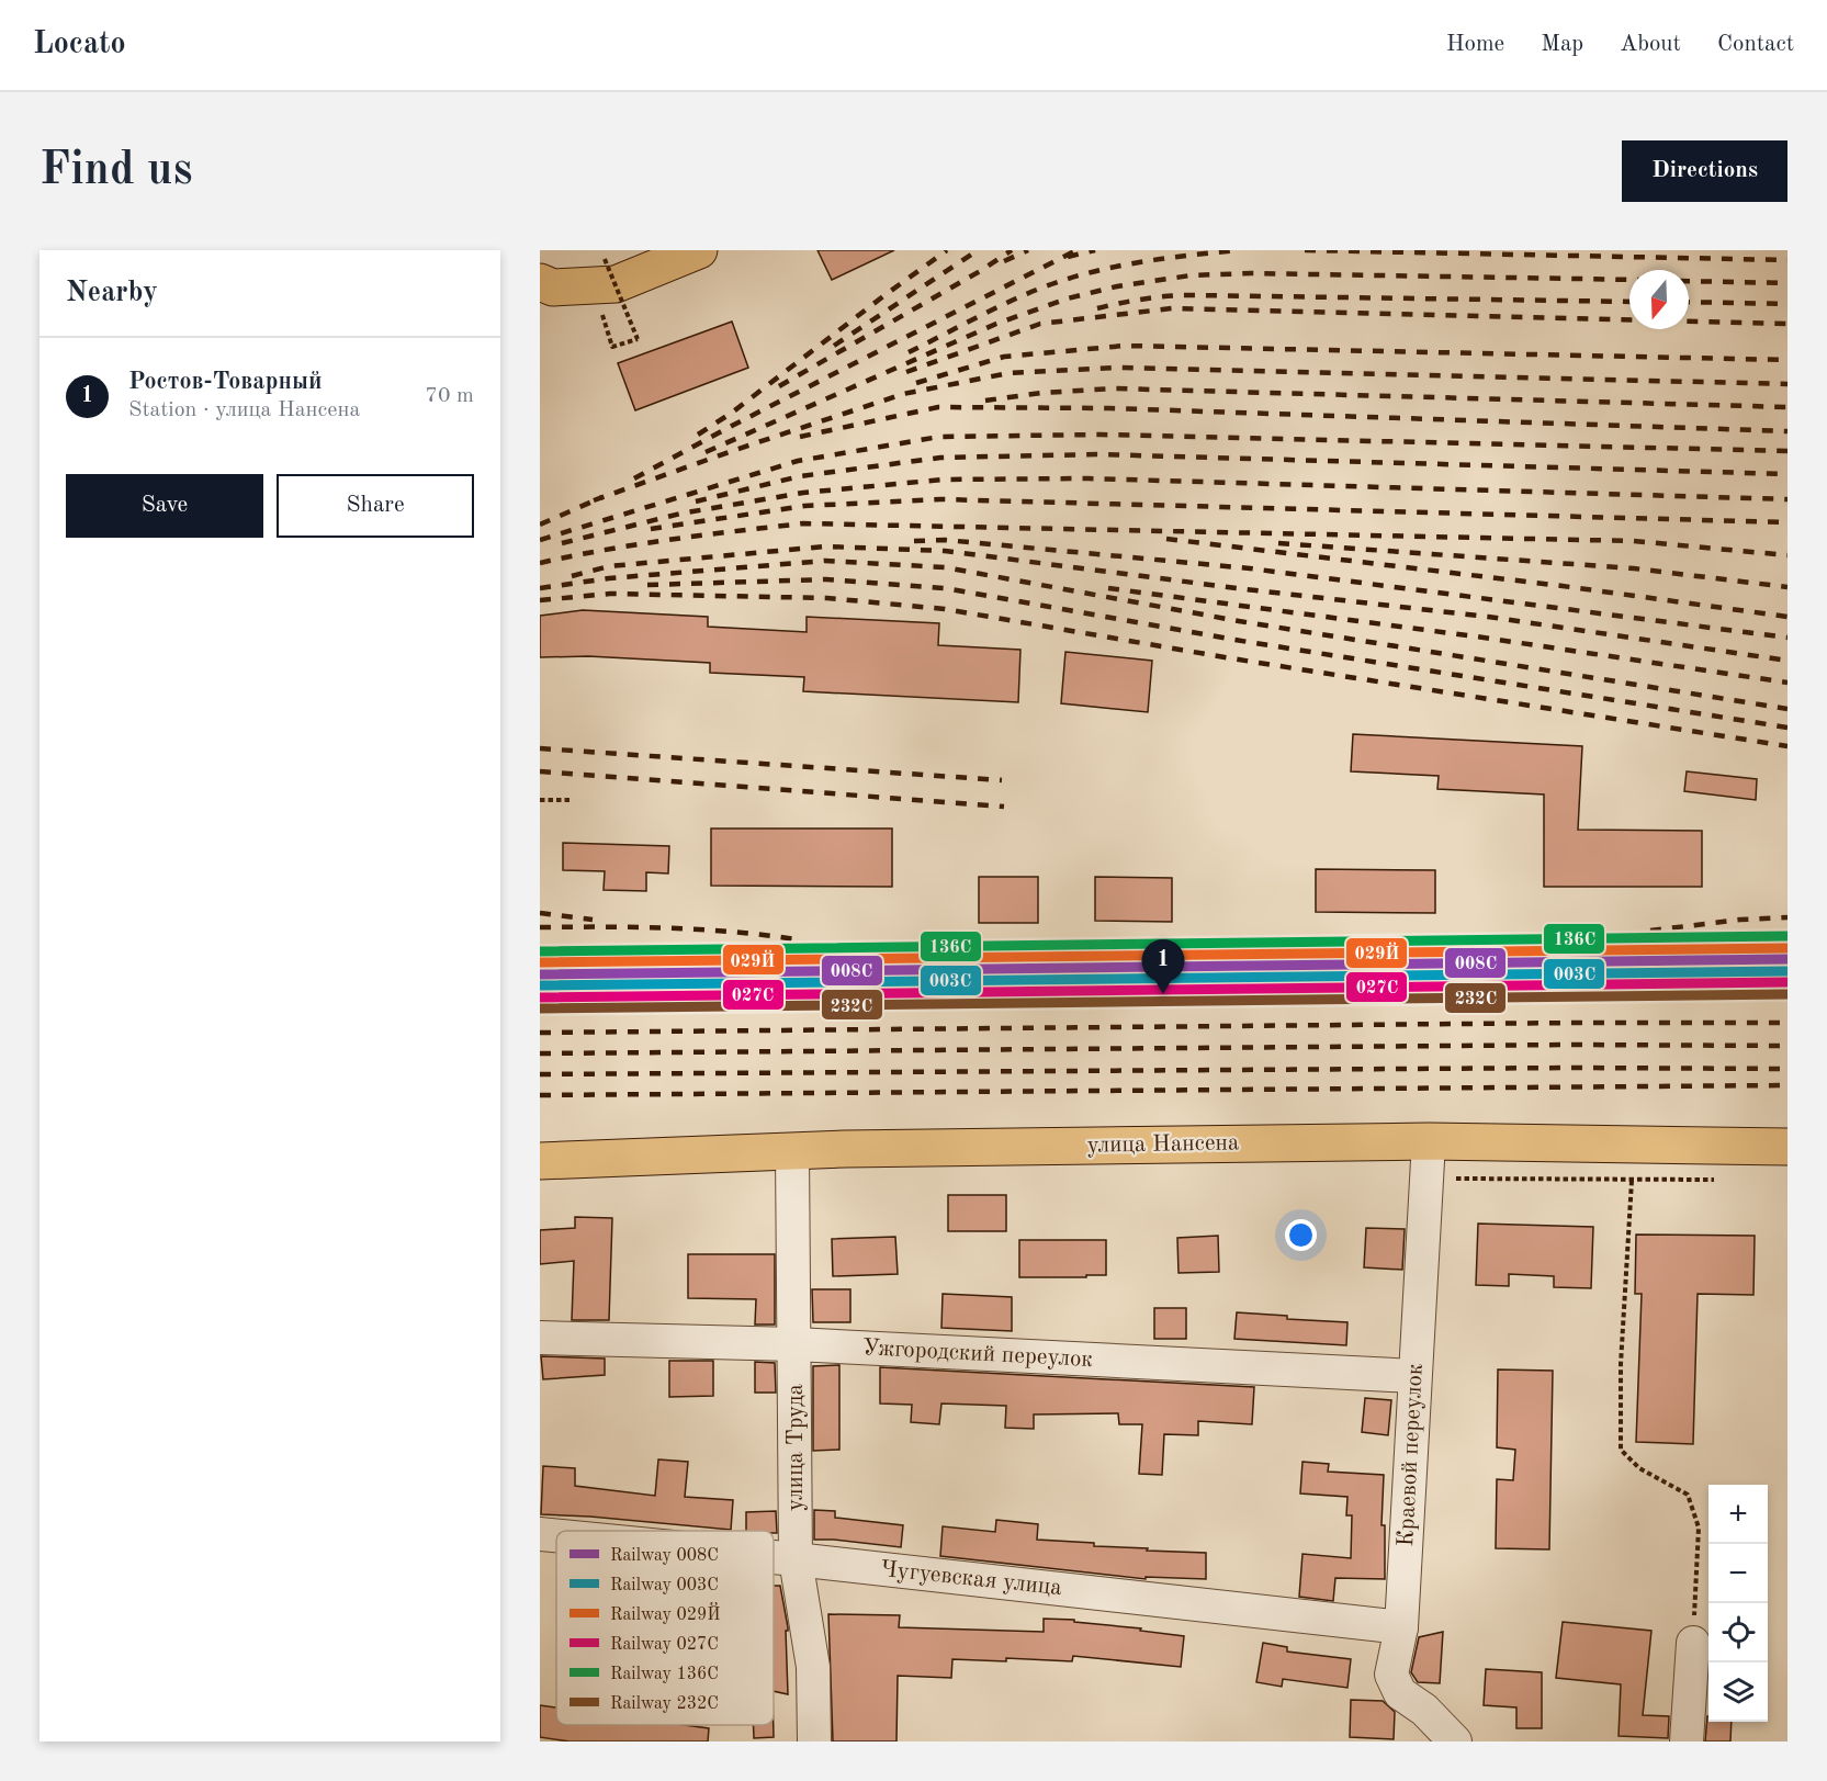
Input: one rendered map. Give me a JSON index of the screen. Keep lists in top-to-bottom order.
{
  "streets": {
    "main road": ["улица Нансена"],
    "street": [
      "Ужгородский переулок",
      "улица Труда",
      "Краевой переулок",
      "Чугуевская улица"
    ]
  },
  "crossings": [
    ["улица Нансена", "улица Труда"],
    ["улица Нансена", "Краевой переулок"],
    ["Ужгородский переулок", "улица Труда"],
    ["Ужгородский переулок", "Краевой переулок"],
    ["улица Труда", "Чугуевская улица"],
    ["Краевой переулок", "Чугуевская улица"]
  ],
  "lines": [
    "rail line 136С",
    "rail line 029Й",
    "rail line 008С",
    "rail line 003С",
    "rail line 027С",
    "rail line 232C"
  ],
  "legend": [
    "Railway 008С",
    "Railway 003С",
    "Railway 029Й",
    "Railway 027С",
    "Railway 136С",
    "Railway 232C"
  ],
  "north": "bottom",
  "page": {
    "header": "Locato",
    "nav": [
      "Home",
      "Map",
      "About",
      "Contact"
    ],
    "buttons": [
      "Directions",
      ["Save", "Share"]
    ],
    "title": "Find us",
    "heading": "Nearby",
    "list": [
      {
        "mark": "1",
        "name": "Ростов-Товарный",
        "note": "Station · улица Нансена",
        "value": "70 m"
      }
    ],
    "pins": "1",
    "map_buttons": ["+", "−"]
  }
}
